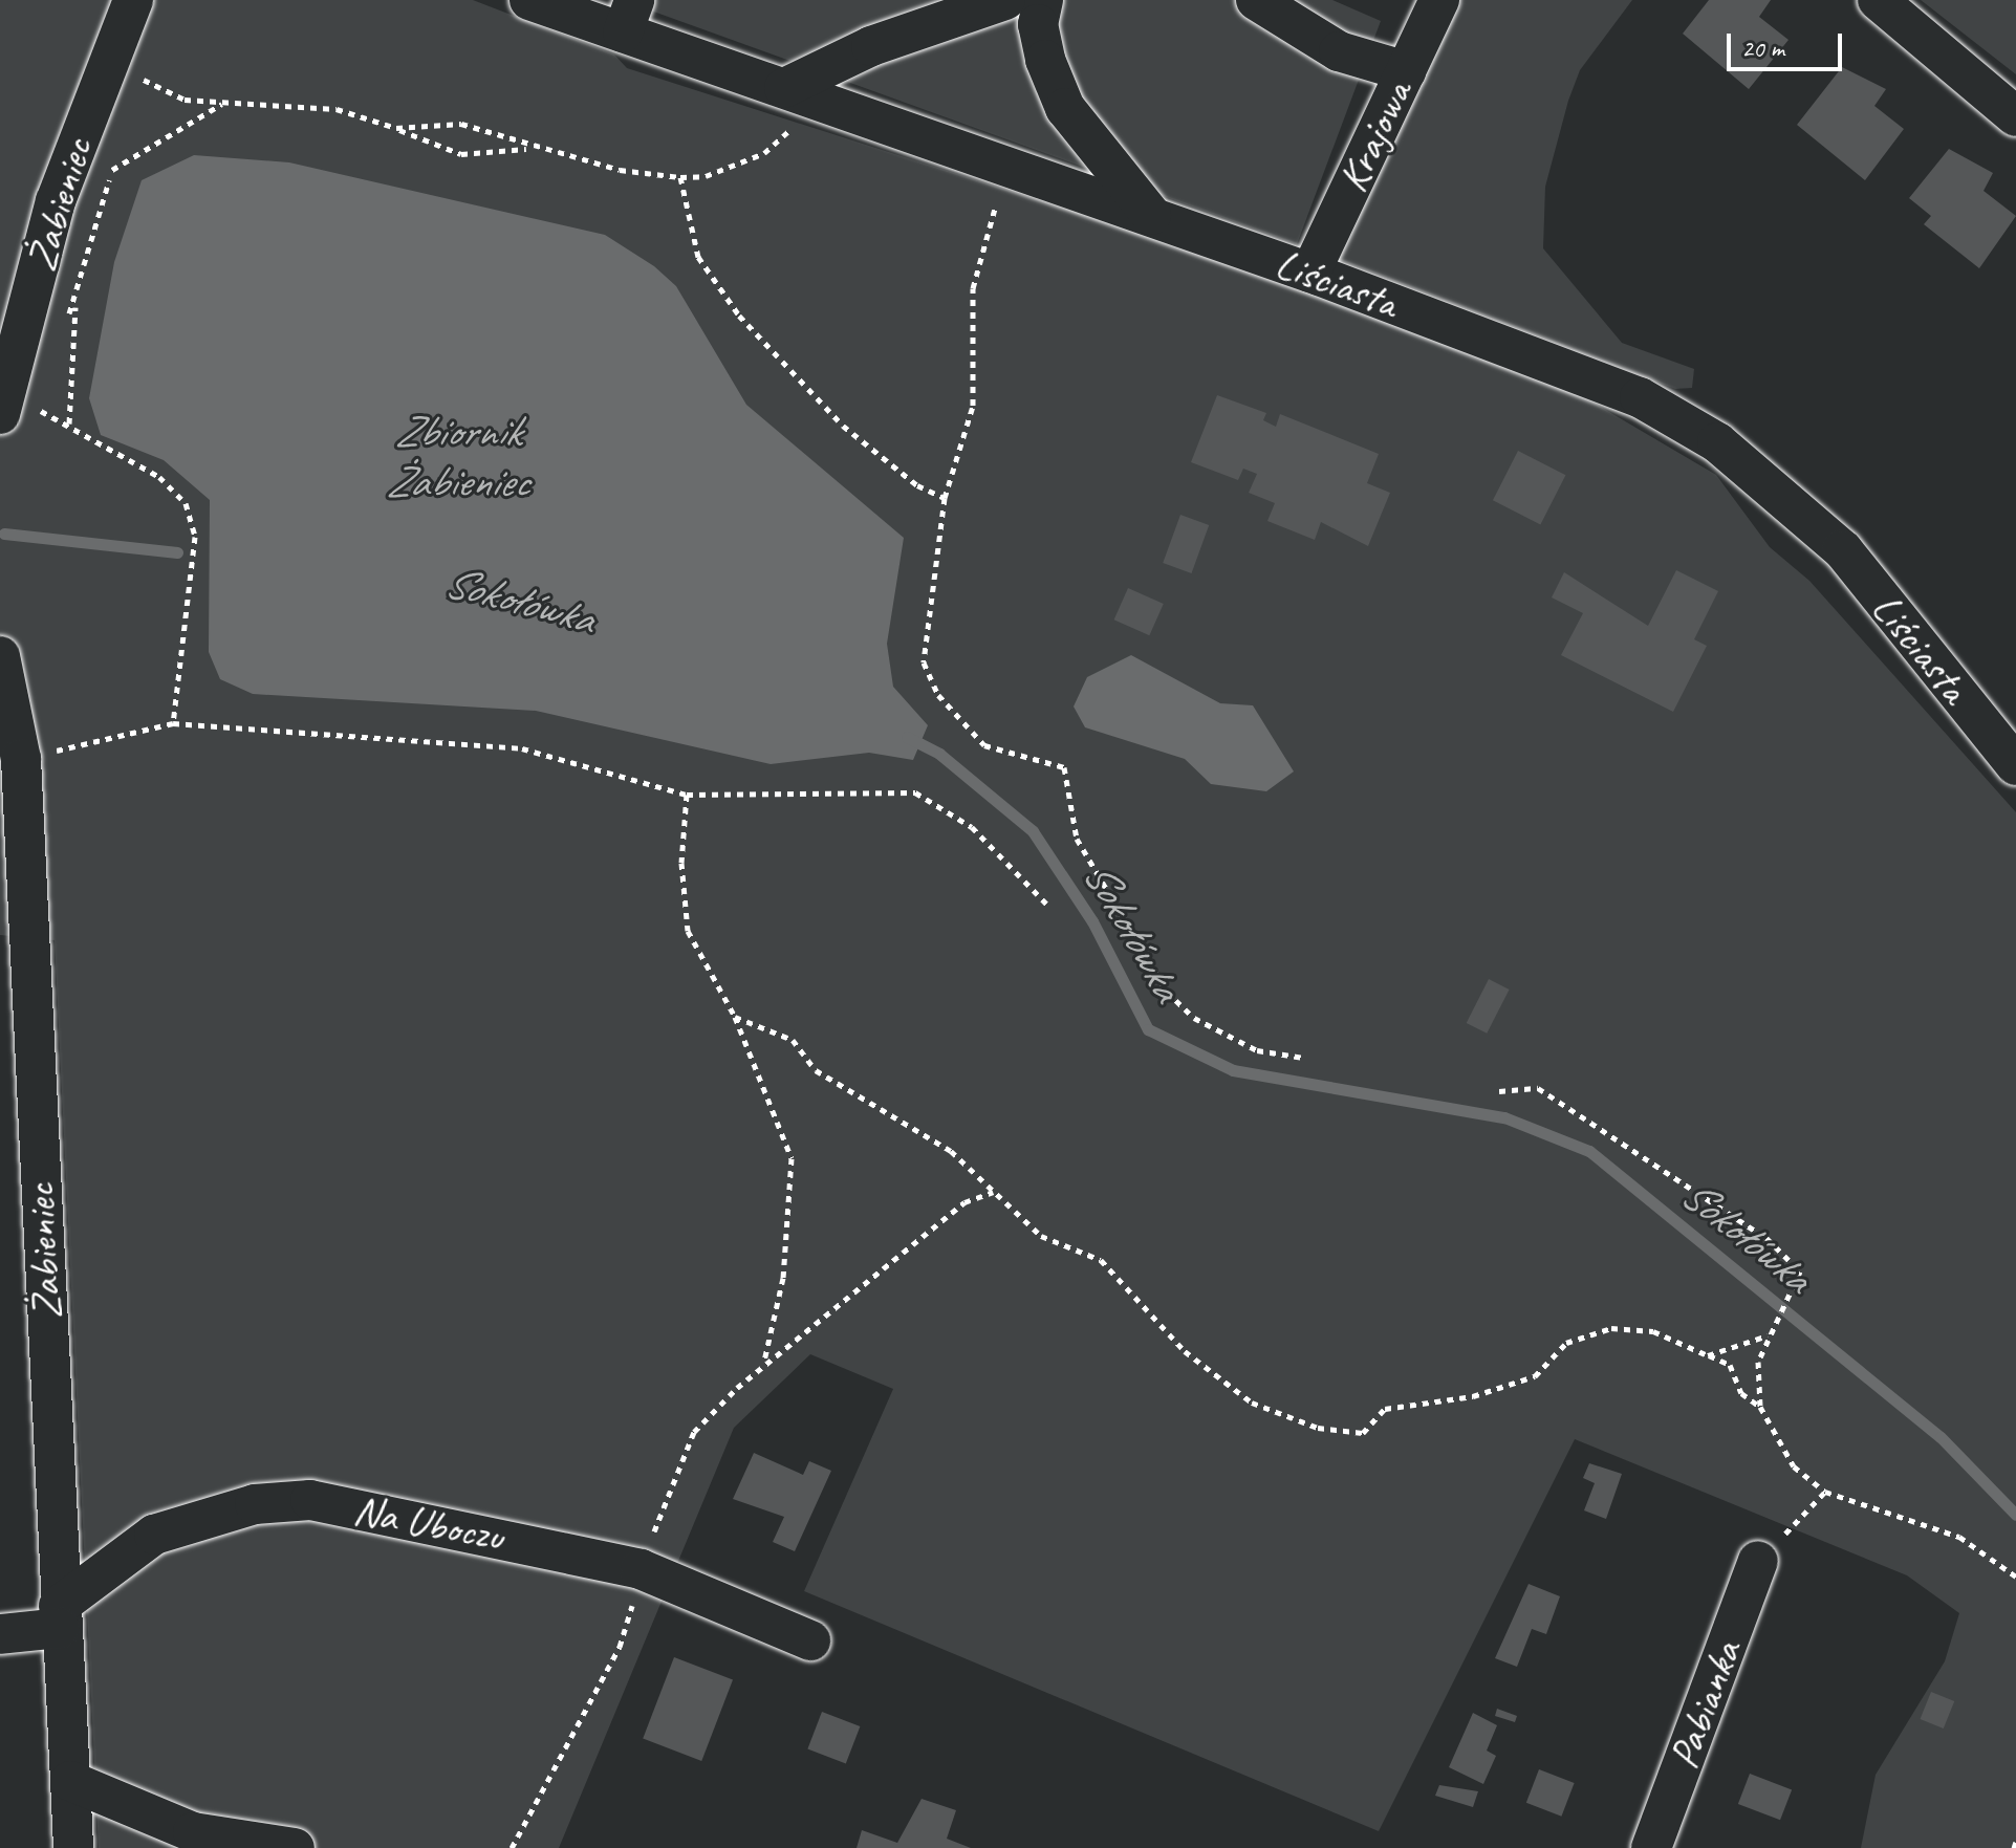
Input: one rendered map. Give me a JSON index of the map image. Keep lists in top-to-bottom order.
{
  "streets": {
    "street": [
      "Krajowa",
      "Żabieniec",
      "Liściasta",
      "Na Uboczu",
      "Pabianka"
    ]
  },
  "crossings": [
    ["Krajowa", "Liściasta"],
    ["Żabieniec", "Na Uboczu"]
  ],
  "water": ["Zbiornik Żabieniec", "Sokołówka"],
  "scale_bar": "20 m"
}
